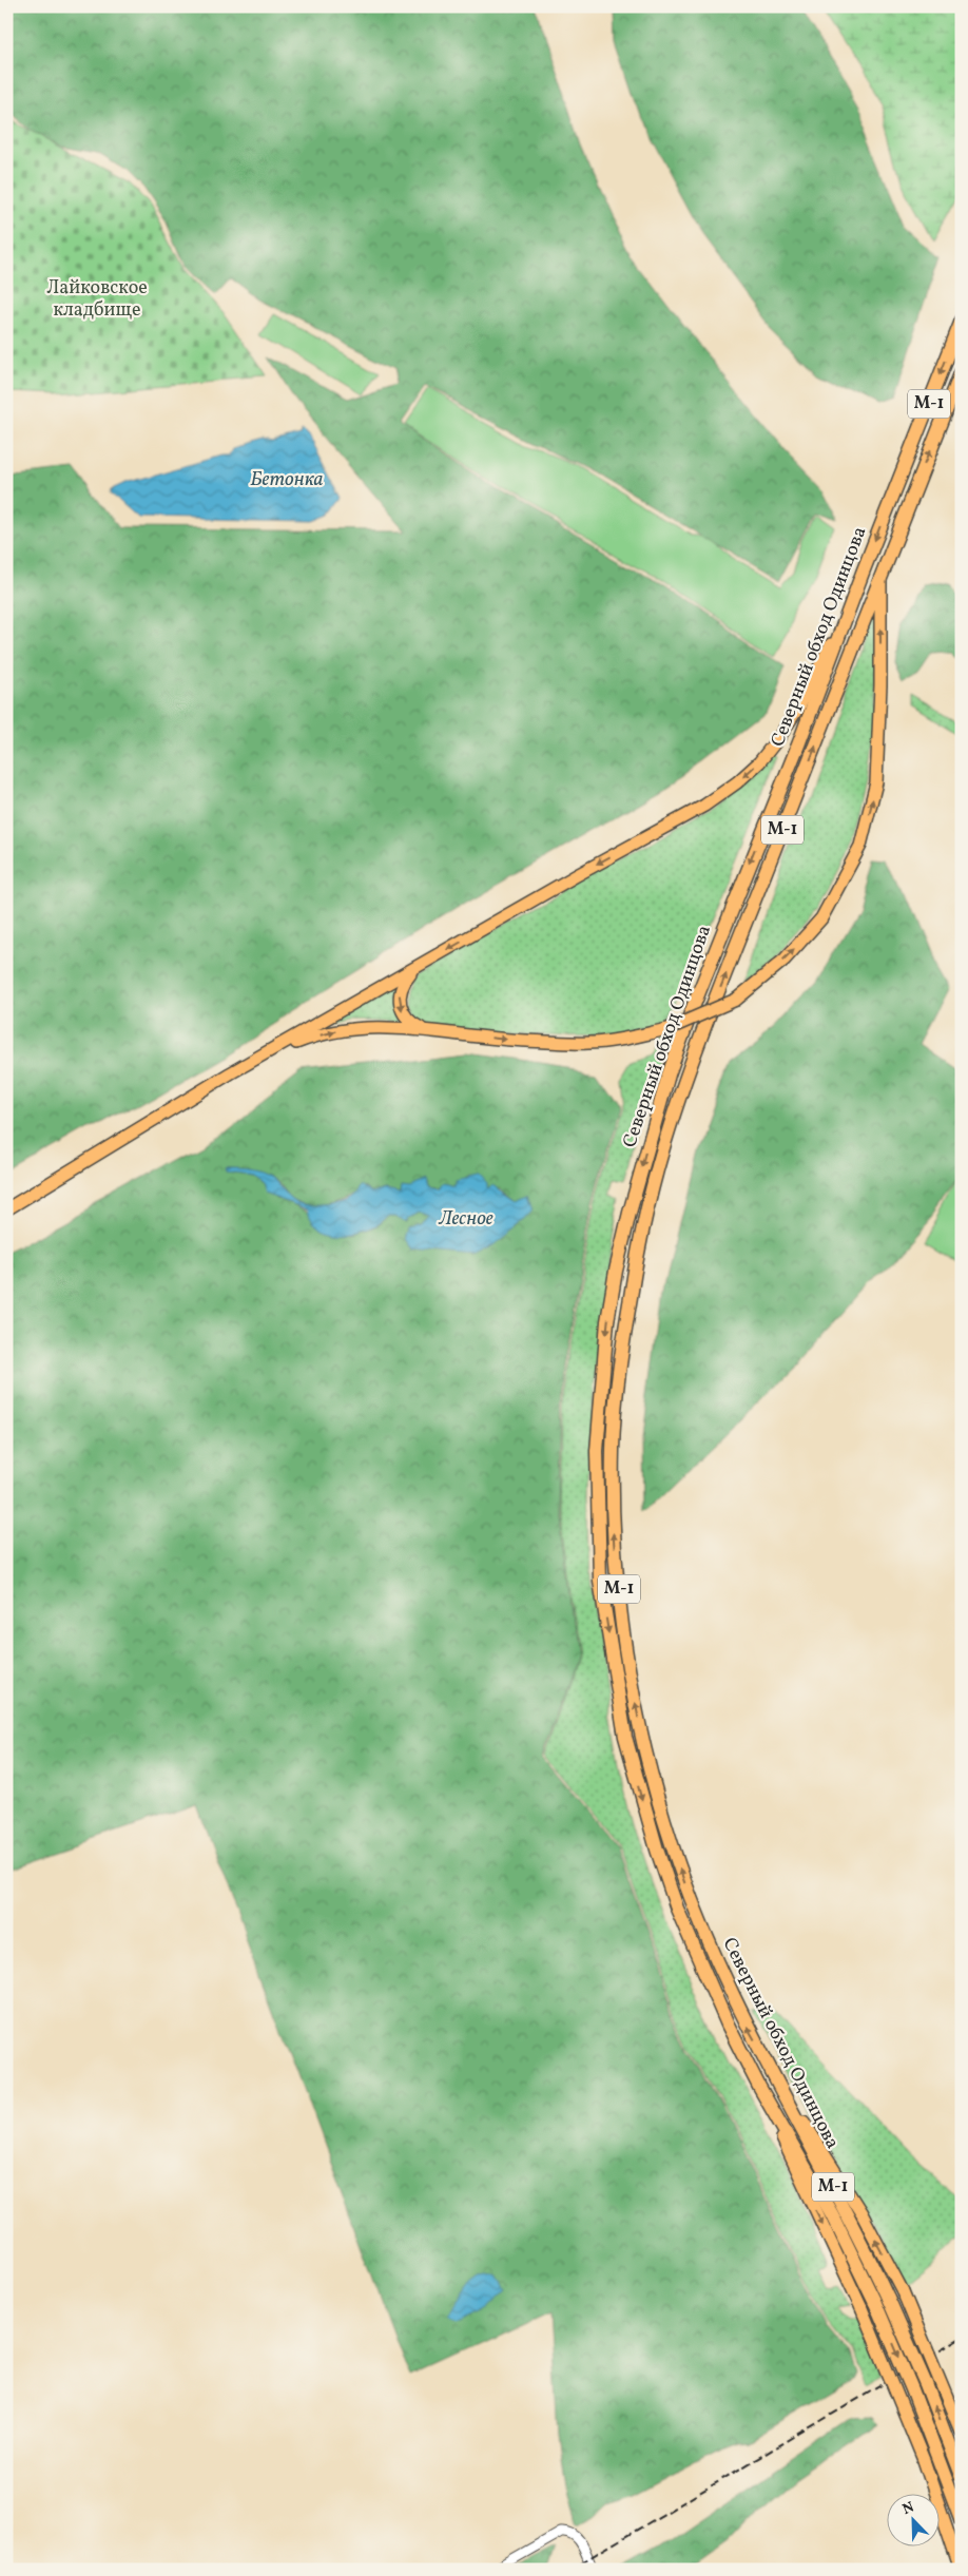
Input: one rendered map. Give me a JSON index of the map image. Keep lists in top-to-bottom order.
{
  "streets": {
    "highway": ["М-1", "Северный обход Одинцова"]
  },
  "crossings": [
    ["М-1", "Северный обход Одинцова"]
  ],
  "water": ["Бетонка", "Лесное"],
  "parks": ["Лайковское кладбище"],
  "north": "top left"
}
